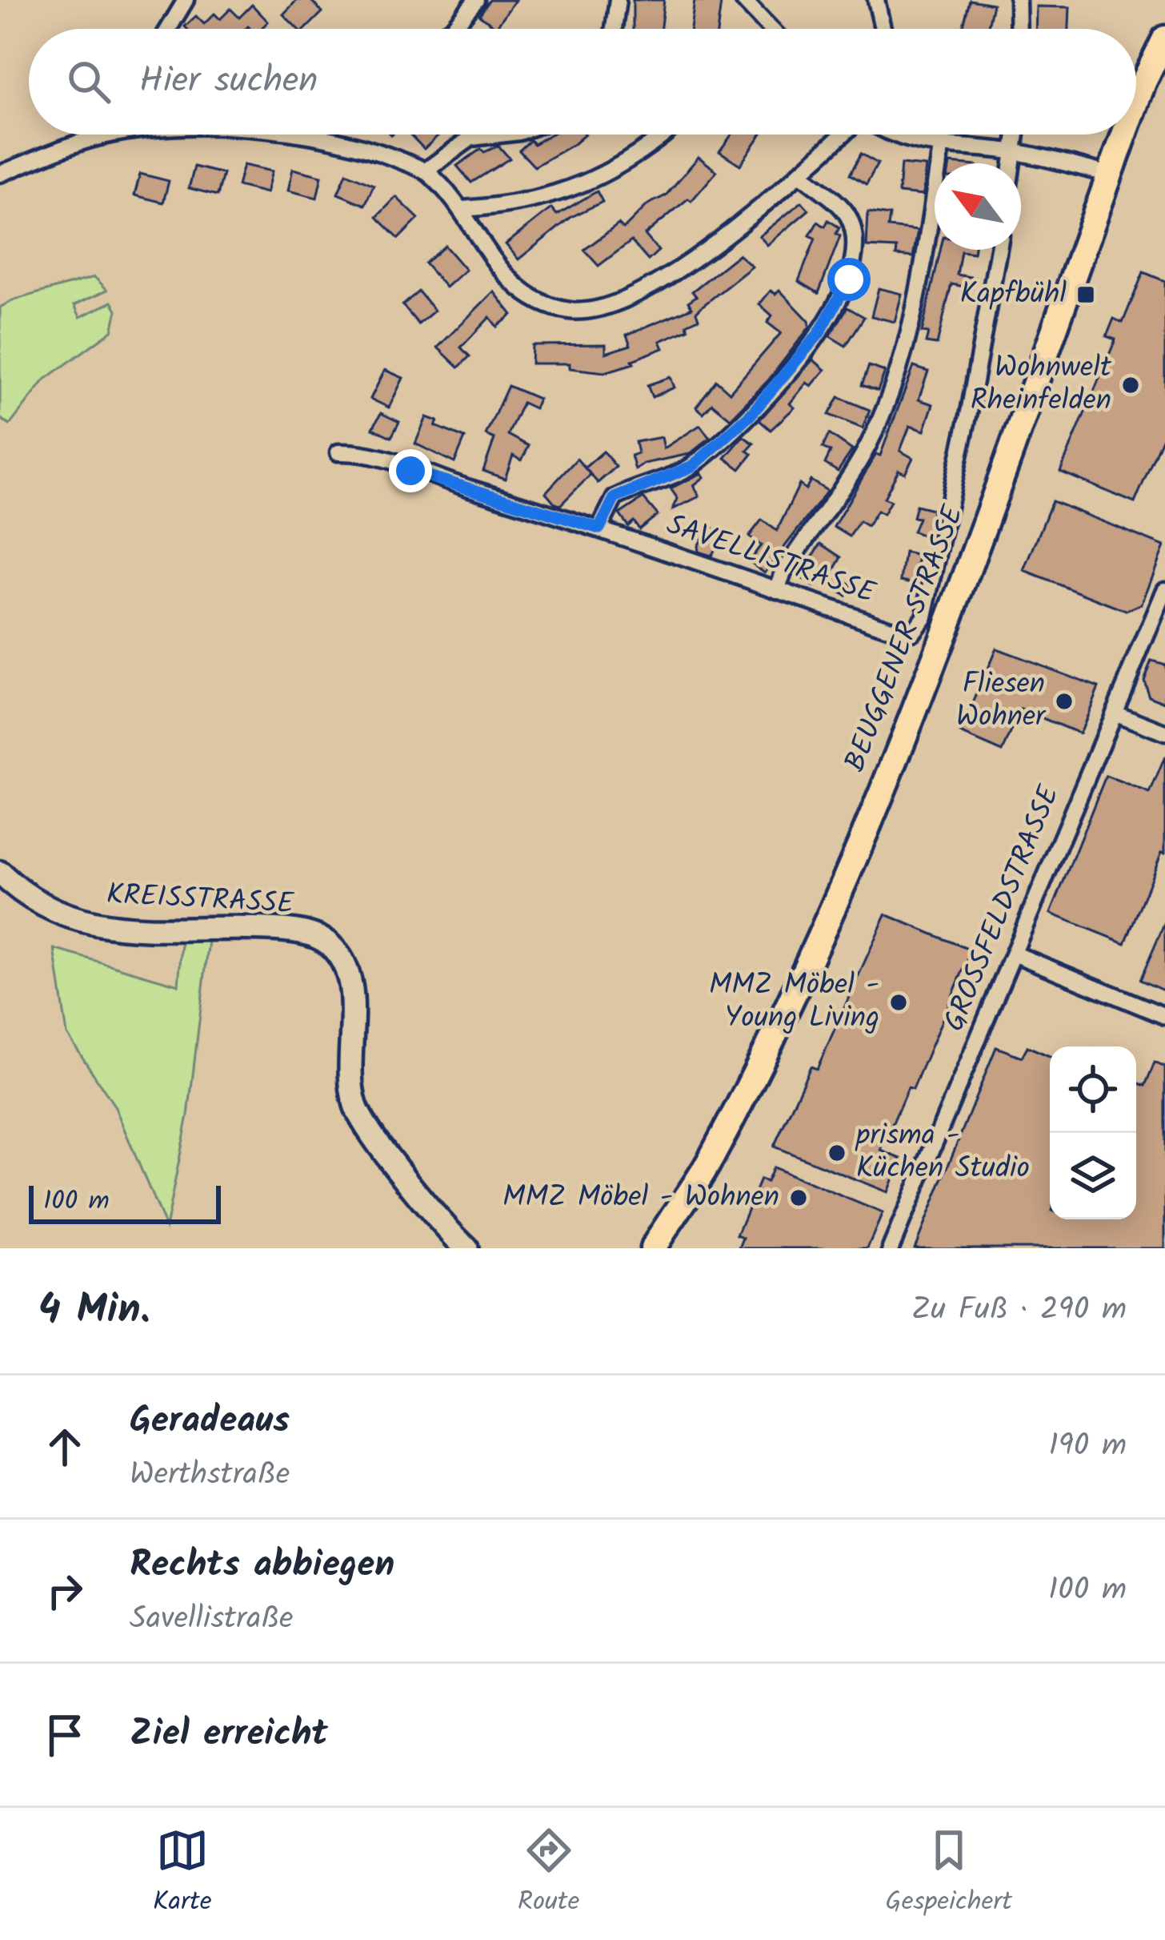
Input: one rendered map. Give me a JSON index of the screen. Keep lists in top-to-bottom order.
{
  "streets": {
    "main road": ["BEUGGENER STRASSE"],
    "street": ["SAVELLISTRASSE", "KREISSTRASSE", "GROSSFELDSTRASSE"]
  },
  "places": {
    "transit": ["Kapfbühl"],
    "other": [
      "Wohnwelt Rheinfelden",
      "Fliesen Wohner",
      "MMZ Möbel - Young Living",
      "prisma - Küchen Studio",
      "MMZ Möbel - Wohnen"
    ]
  },
  "scale_bar": "100 m",
  "north": "top left",
  "page": {
    "search": "Hier suchen",
    "scale": "100 m",
    "heading": ["4 Min.", "Zu Fuß · 290 m"],
    "list": [
      ["Geradeaus", "Werthstraße", "190 m"],
      ["Rechts abbiegen", "Savellistraße", "100 m"],
      "Ziel erreicht"
    ],
    "nav": ["Karte", "Route", "Gespeichert"]
  }
}
